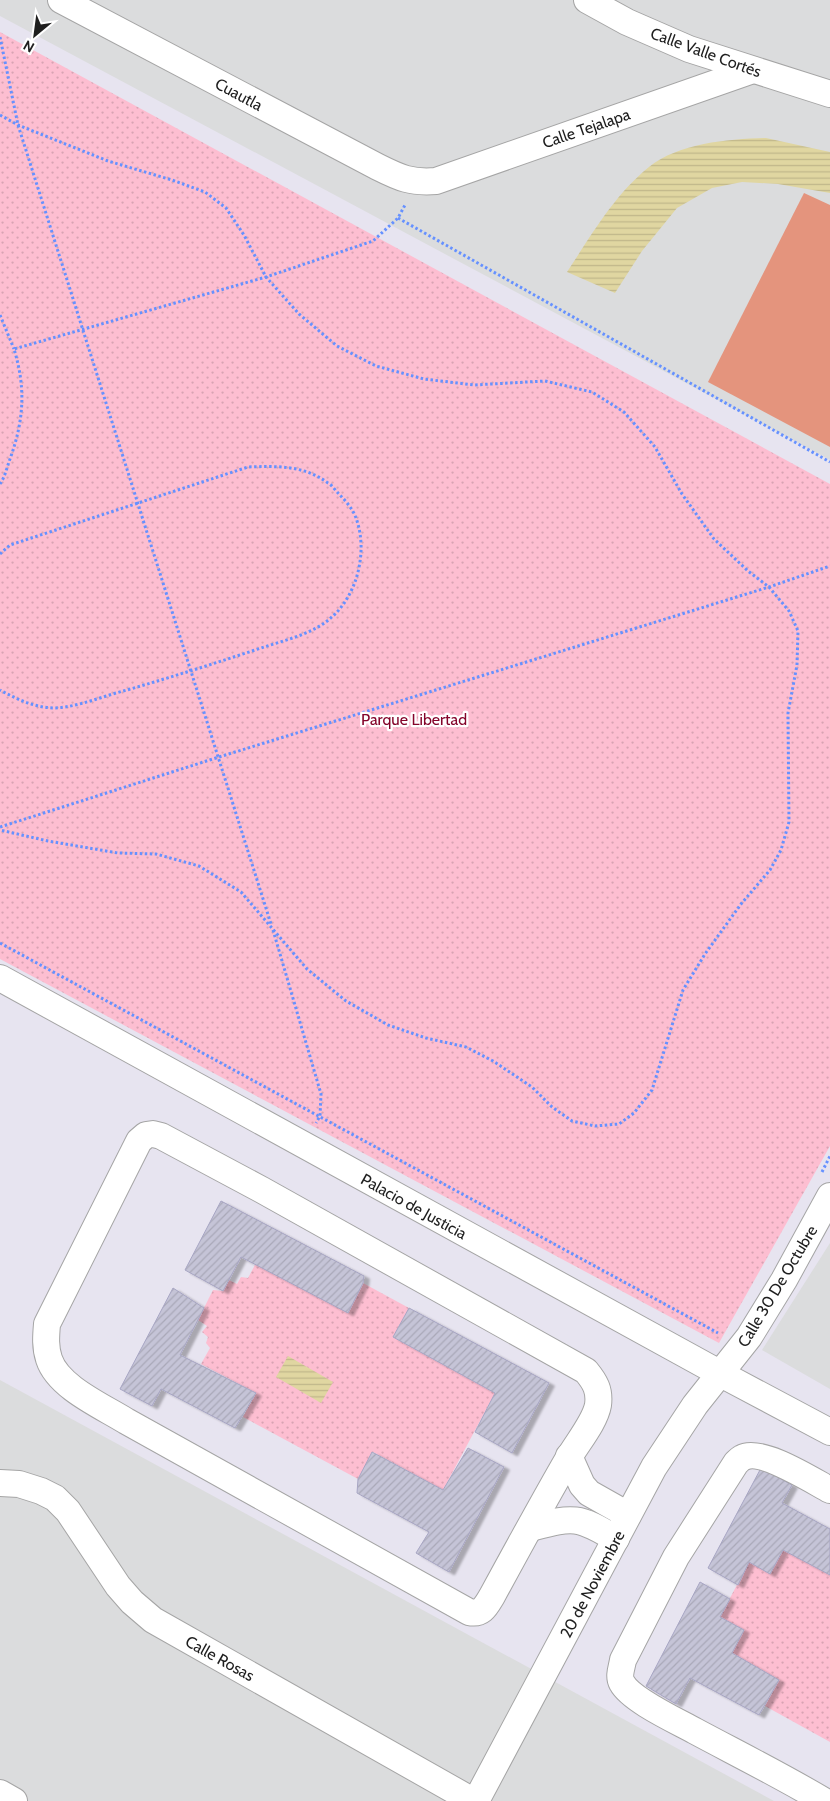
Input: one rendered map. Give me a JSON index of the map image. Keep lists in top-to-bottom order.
{
  "streets": {
    "street": [
      "Calle Valle Cortés",
      "Cuautla",
      "Calle Tejalapa",
      "Palacio de Justicia",
      "Calle 30 De Octubre",
      "20 de Noviembre",
      "Calle Rosas"
    ]
  },
  "crossings": [
    ["Calle Valle Cortés", "Calle Tejalapa"],
    ["Cuautla", "Calle Tejalapa"],
    ["Palacio de Justicia", "Calle 30 De Octubre"],
    ["Palacio de Justicia", "20 de Noviembre"],
    ["Calle 30 De Octubre", "20 de Noviembre"],
    ["20 de Noviembre", "Calle Rosas"]
  ],
  "parks": ["Parque Libertad"],
  "north": "bottom left"
}
